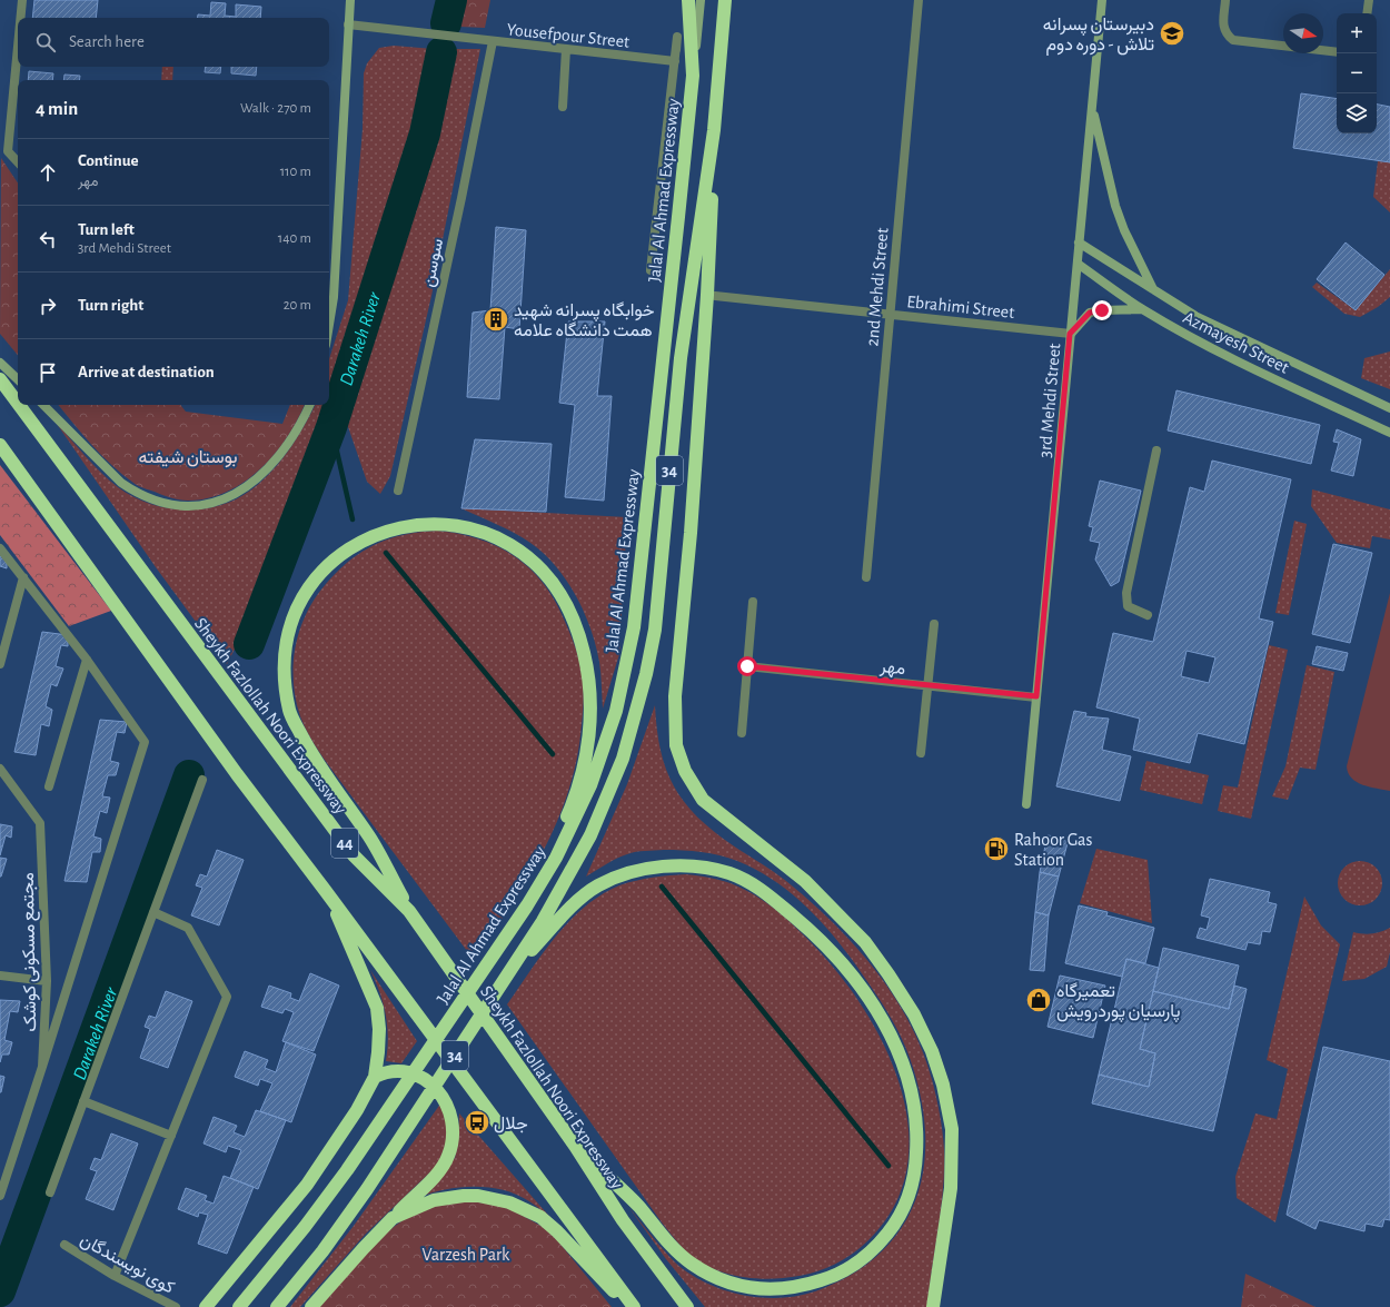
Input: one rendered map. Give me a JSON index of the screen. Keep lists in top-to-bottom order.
{
  "streets": {
    "highway": [
      "Jalal Al Ahmad Expressway",
      "34",
      "Sheykh Fazlollah Noori Expressway",
      "44"
    ],
    "street": [
      "Yousefpour Street",
      "سوسن",
      "2nd Mehdi Street",
      "Ebrahimi Street",
      "Azmayesh Street",
      "3rd Mehdi Street",
      "مهر",
      "مجتمع مسکونی کوشک",
      "کوی نویسندگان"
    ]
  },
  "crossings": [
    ["Yousefpour Street", "سوسن"],
    ["2nd Mehdi Street", "Ebrahimi Street"],
    ["Ebrahimi Street", "3rd Mehdi Street"],
    ["Azmayesh Street", "3rd Mehdi Street"],
    ["3rd Mehdi Street", "مهر"]
  ],
  "water": ["Darakeh River"],
  "parks": ["بوستان شیفته", "Varzesh Park"],
  "places": {
    "school or university": ["دبیرستان پسرانه تلاش - دوره دوم"],
    "building": ["خوابگاه پسرانه شهید همت دانشگاه علامه"],
    "fuel station": ["Rahoor Gas Station"],
    "shop": ["تعمیرگاه پارسیان پوردرویش"],
    "bus stop": ["جلال"]
  },
  "north": "right",
  "page": {
    "map_buttons": ["+", "−"],
    "search": "Search here",
    "heading": ["4 min", "Walk · 270 m"],
    "list": [
      ["Continue", "مهر", "110 m"],
      ["Turn left", "3rd Mehdi Street", "140 m"],
      ["Turn right", "20 m"],
      "Arrive at destination"
    ]
  }
}
